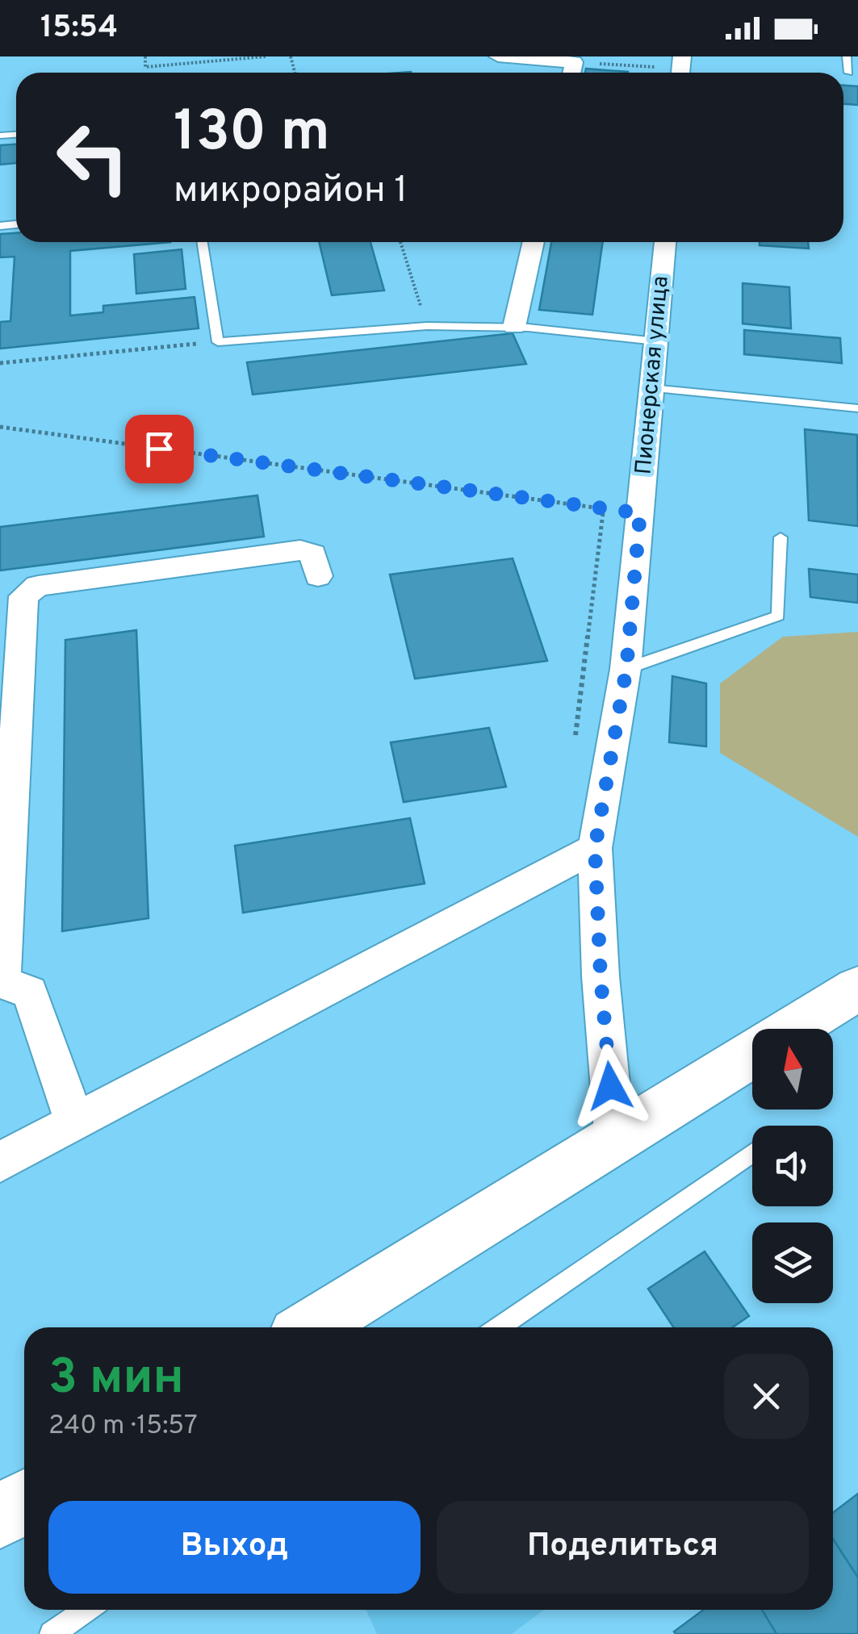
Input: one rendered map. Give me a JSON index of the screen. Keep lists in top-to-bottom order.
{
  "streets": {
    "street": ["Пионерская улица"]
  },
  "north": "top",
  "page": {
    "status": "15:54",
    "turn": ["130 m", "микрорайон 1"],
    "heading": ["3 мин", "240 m · 15:57"],
    "buttons": ["Выход", "Поделиться"]
  }
}
